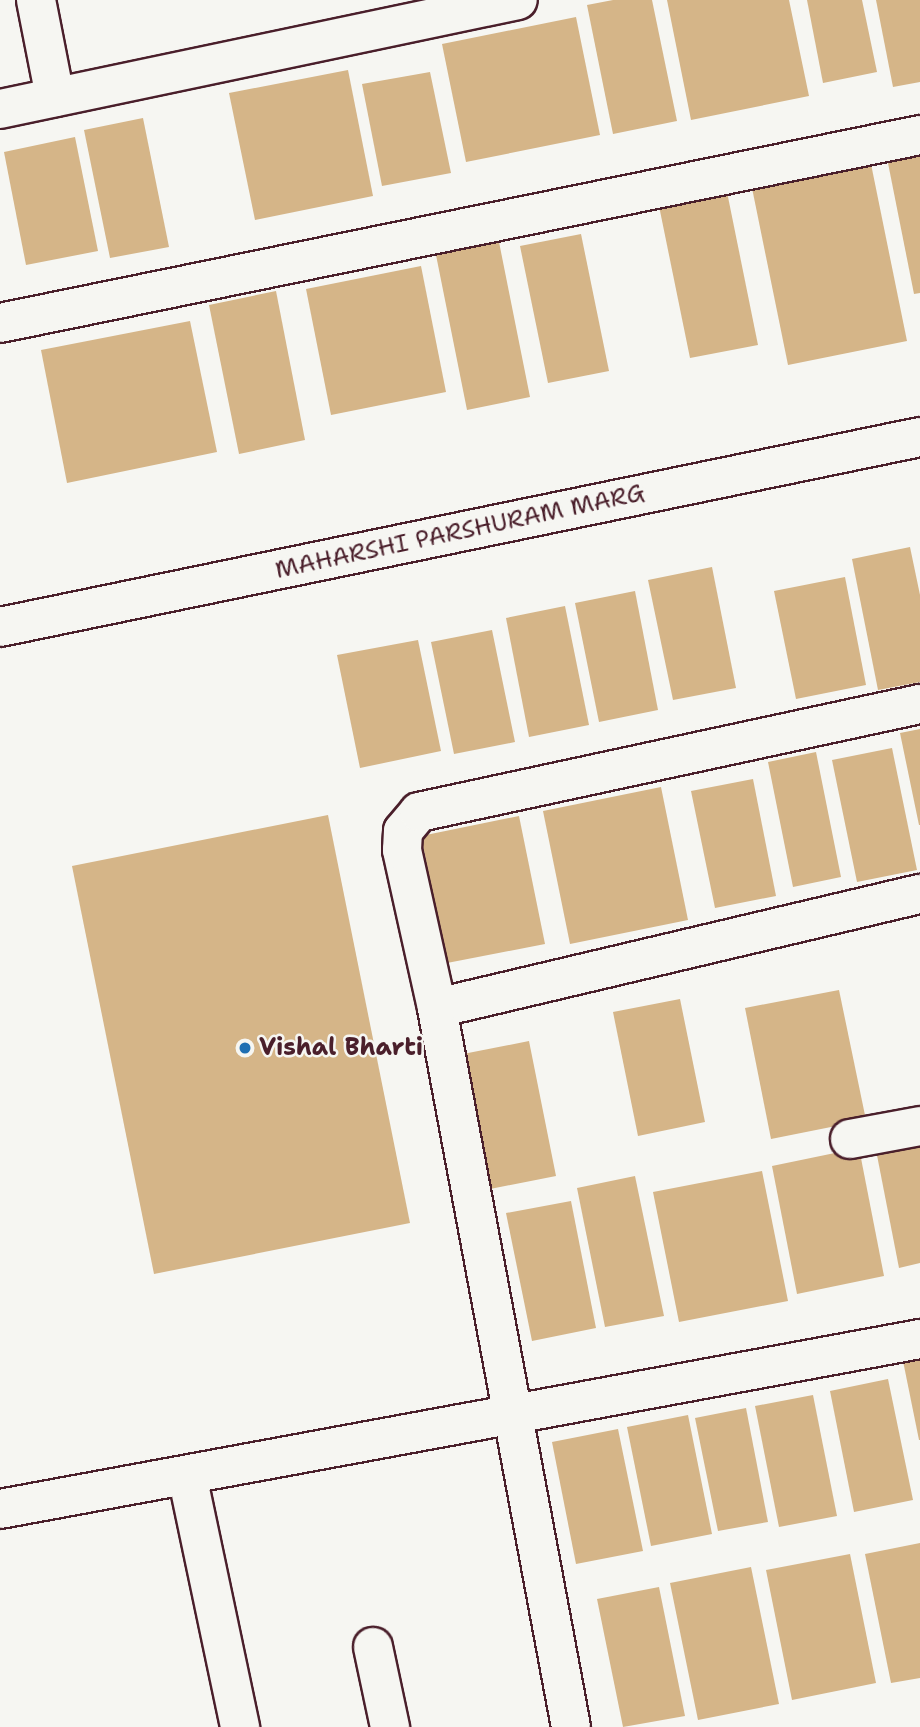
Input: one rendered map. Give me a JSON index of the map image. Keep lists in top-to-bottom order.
{
  "streets": {
    "street": ["MAHARSHI PARSHURAM MARG"]
  },
  "places": ["Vishal Bharti"]
}
